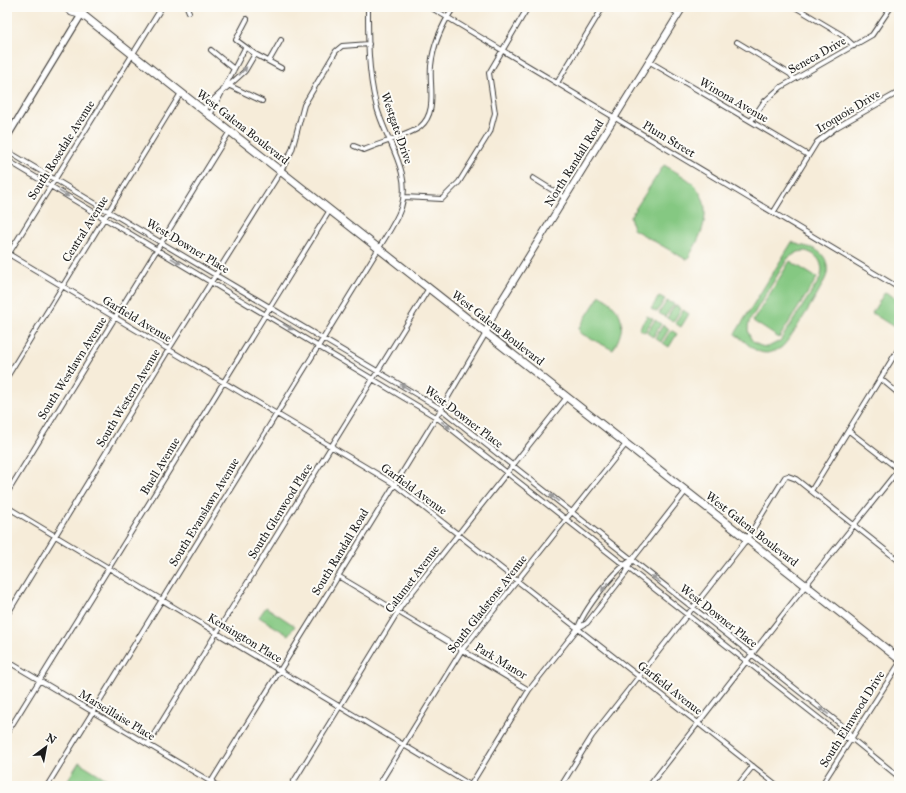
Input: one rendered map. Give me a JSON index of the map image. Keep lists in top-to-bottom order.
{
  "streets": {
    "main road": ["West Galena Boulevard", "North Randall Road"],
    "street": [
      "Seneca Drive",
      "Winona Avenue",
      "Iroquois Drive",
      "Westgate Drive",
      "Plum Street",
      "South Rosedale Avenue",
      "Central Avenue",
      "West Downer Place",
      "Garfield Avenue",
      "South Westlawn Avenue",
      "South Western Avenue",
      "Buell Avenue",
      "South Glenwood Place",
      "South Evanslawn Avenue",
      "South Randall Road",
      "Calumet Avenue",
      "South Gladstone Avenue",
      "Kensington Place",
      "Park Manor",
      "Marseillaise Place",
      "South Elmwood Drive"
    ]
  },
  "crossings": [
    ["Seneca Drive", "Winona Avenue"],
    ["Winona Avenue", "Iroquois Drive"],
    ["Winona Avenue", "North Randall Road"],
    ["Iroquois Drive", "Plum Street"],
    ["West Galena Boulevard", "Westgate Drive"],
    ["West Galena Boulevard", "South Rosedale Avenue"],
    ["West Galena Boulevard", "North Randall Road"],
    ["West Galena Boulevard", "Central Avenue"],
    ["West Galena Boulevard", "South Westlawn Avenue"],
    ["West Galena Boulevard", "South Western Avenue"],
    ["West Galena Boulevard", "Buell Avenue"],
    ["West Galena Boulevard", "South Glenwood Place"],
    ["West Galena Boulevard", "South Evanslawn Avenue"],
    ["West Galena Boulevard", "South Randall Road"],
    ["West Galena Boulevard", "Calumet Avenue"],
    ["West Galena Boulevard", "South Gladstone Avenue"],
    ["Westgate Drive", "South Western Avenue"],
    ["Westgate Drive", "South Evanslawn Avenue"],
    ["Plum Street", "North Randall Road"],
    ["South Rosedale Avenue", "West Downer Place"],
    ["South Rosedale Avenue", "Garfield Avenue"],
    ["North Randall Road", "South Randall Road"],
    ["Central Avenue", "West Downer Place"],
    ["Central Avenue", "Garfield Avenue"],
    ["West Downer Place", "South Westlawn Avenue"],
    ["West Downer Place", "South Western Avenue"],
    ["West Downer Place", "Buell Avenue"],
    ["West Downer Place", "South Glenwood Place"],
    ["West Downer Place", "South Evanslawn Avenue"],
    ["West Downer Place", "South Randall Road"],
    ["West Downer Place", "Calumet Avenue"],
    ["West Downer Place", "South Gladstone Avenue"],
    ["West Downer Place", "South Elmwood Drive"],
    ["Garfield Avenue", "South Westlawn Avenue"],
    ["Garfield Avenue", "South Western Avenue"],
    ["Garfield Avenue", "Buell Avenue"],
    ["Garfield Avenue", "South Glenwood Place"],
    ["Garfield Avenue", "South Evanslawn Avenue"],
    ["Garfield Avenue", "South Randall Road"],
    ["Garfield Avenue", "Calumet Avenue"],
    ["Garfield Avenue", "South Gladstone Avenue"],
    ["South Western Avenue", "Kensington Place"],
    ["Buell Avenue", "Kensington Place"],
    ["Buell Avenue", "Marseillaise Place"],
    ["South Glenwood Place", "Kensington Place"],
    ["South Glenwood Place", "Marseillaise Place"],
    ["South Evanslawn Avenue", "Kensington Place"],
    ["South Evanslawn Avenue", "Marseillaise Place"],
    ["South Randall Road", "Kensington Place"],
    ["South Randall Road", "Park Manor"],
    ["South Randall Road", "Marseillaise Place"],
    ["Calumet Avenue", "Kensington Place"],
    ["Calumet Avenue", "Park Manor"],
    ["South Gladstone Avenue", "Kensington Place"],
    ["South Gladstone Avenue", "Park Manor"]
  ],
  "north": "top right"
}
